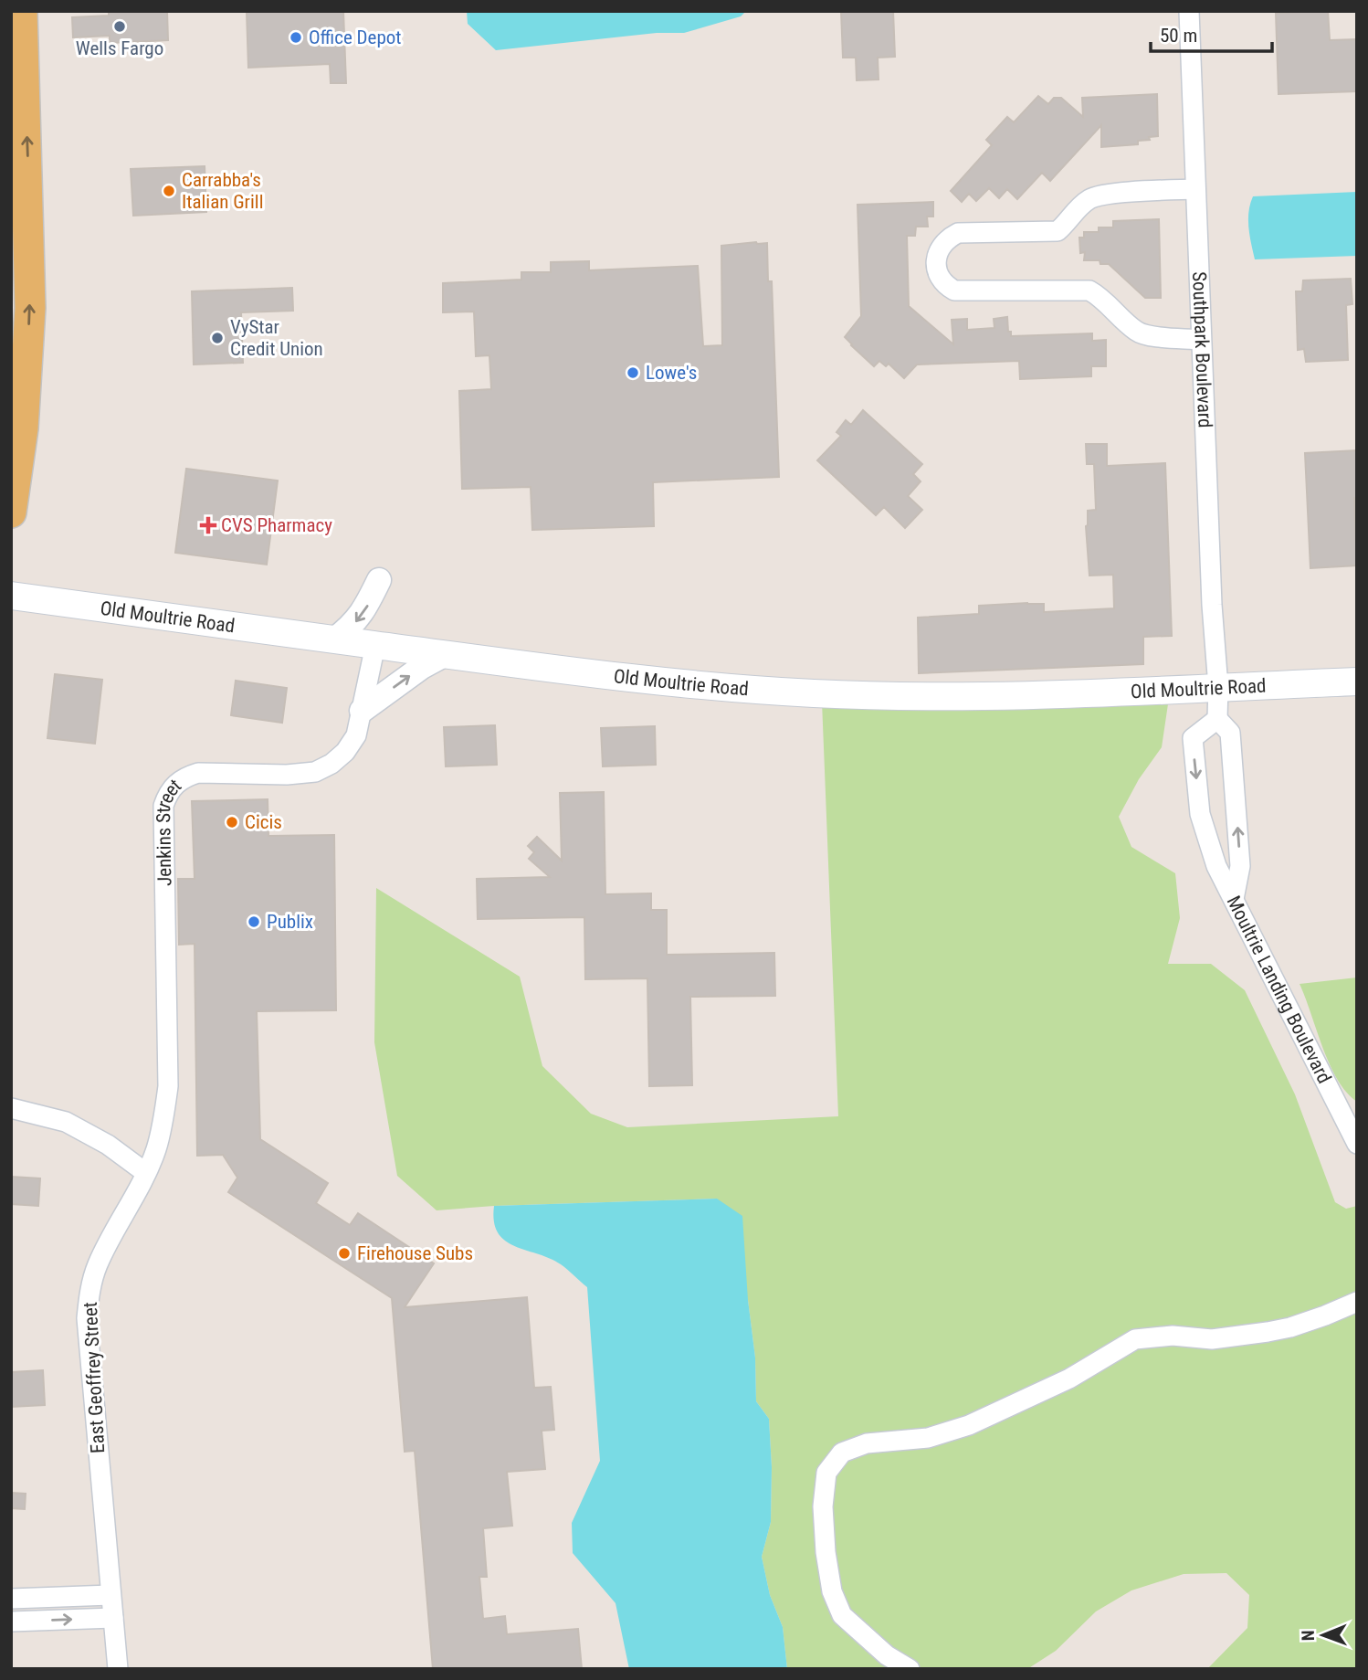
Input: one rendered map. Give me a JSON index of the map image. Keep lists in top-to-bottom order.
{
  "streets": {
    "main road": ["Old Moultrie Road"],
    "street": [
      "Southpark Boulevard",
      "Jenkins Street",
      "Moultrie Landing Boulevard",
      "East Geoffrey Street"
    ]
  },
  "crossings": [
    ["Southpark Boulevard", "Old Moultrie Road"],
    ["Southpark Boulevard", "Moultrie Landing Boulevard"],
    ["Old Moultrie Road", "Jenkins Street"],
    ["Jenkins Street", "East Geoffrey Street"]
  ],
  "places": {
    "other": [
      "Wells Fargo",
      "Office Depot",
      "Carrabba's Italian Grill",
      "VyStar Credit Union",
      "Lowe's",
      "Cicis",
      "Publix",
      "Firehouse Subs"
    ],
    "health": ["CVS Pharmacy"]
  },
  "scale_bar": "50 m",
  "north": "left"
}
